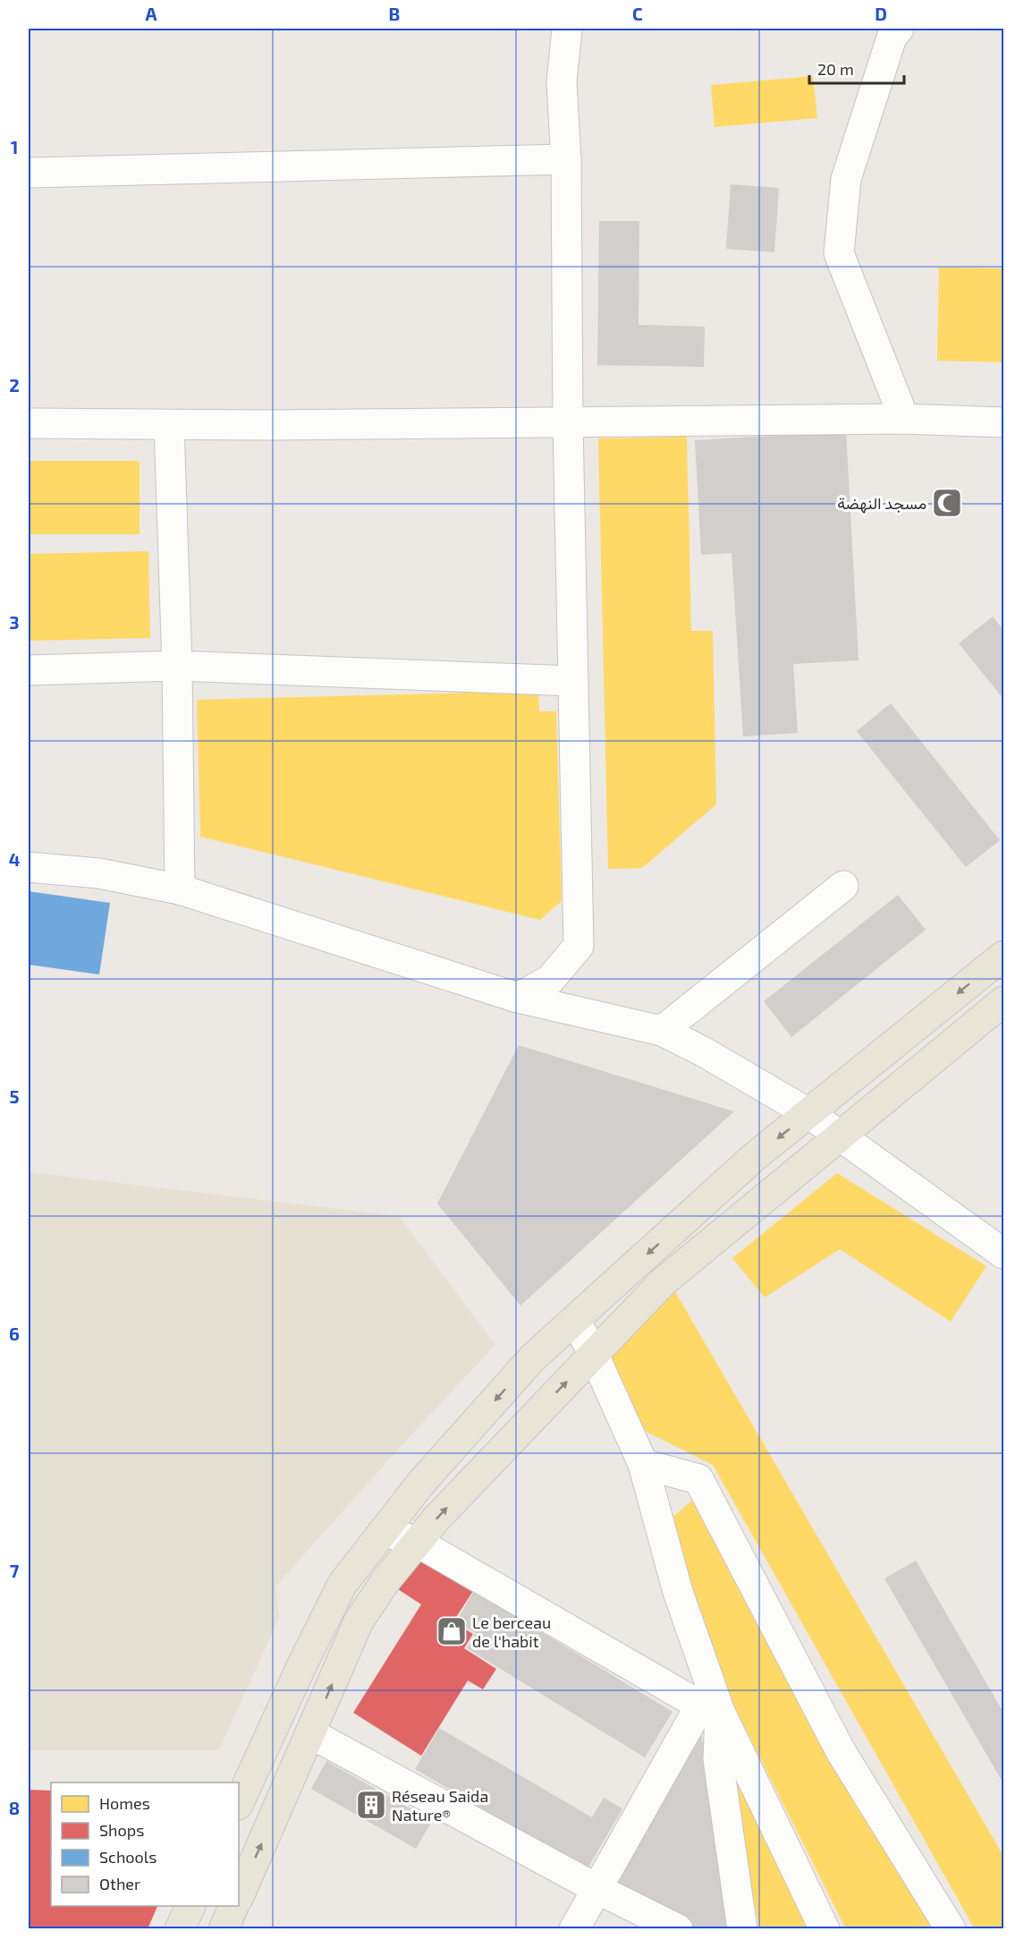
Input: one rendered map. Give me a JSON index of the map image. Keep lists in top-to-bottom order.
{
  "places": {
    "mosque": ["مسجد النهضة"],
    "shop": ["Le berceau de l'habit"],
    "building": ["Réseau Saida Nature®"]
  },
  "legend": [
    "Homes",
    "Shops",
    "Schools",
    "Other"
  ],
  "scale_bar": "20 m",
  "grid": {
    "columns": [
      "A",
      "B",
      "C",
      "D"
    ],
    "rows": [
      "1",
      "2",
      "3",
      "4",
      "5",
      "6",
      "7",
      "8"
    ]
  }
}
